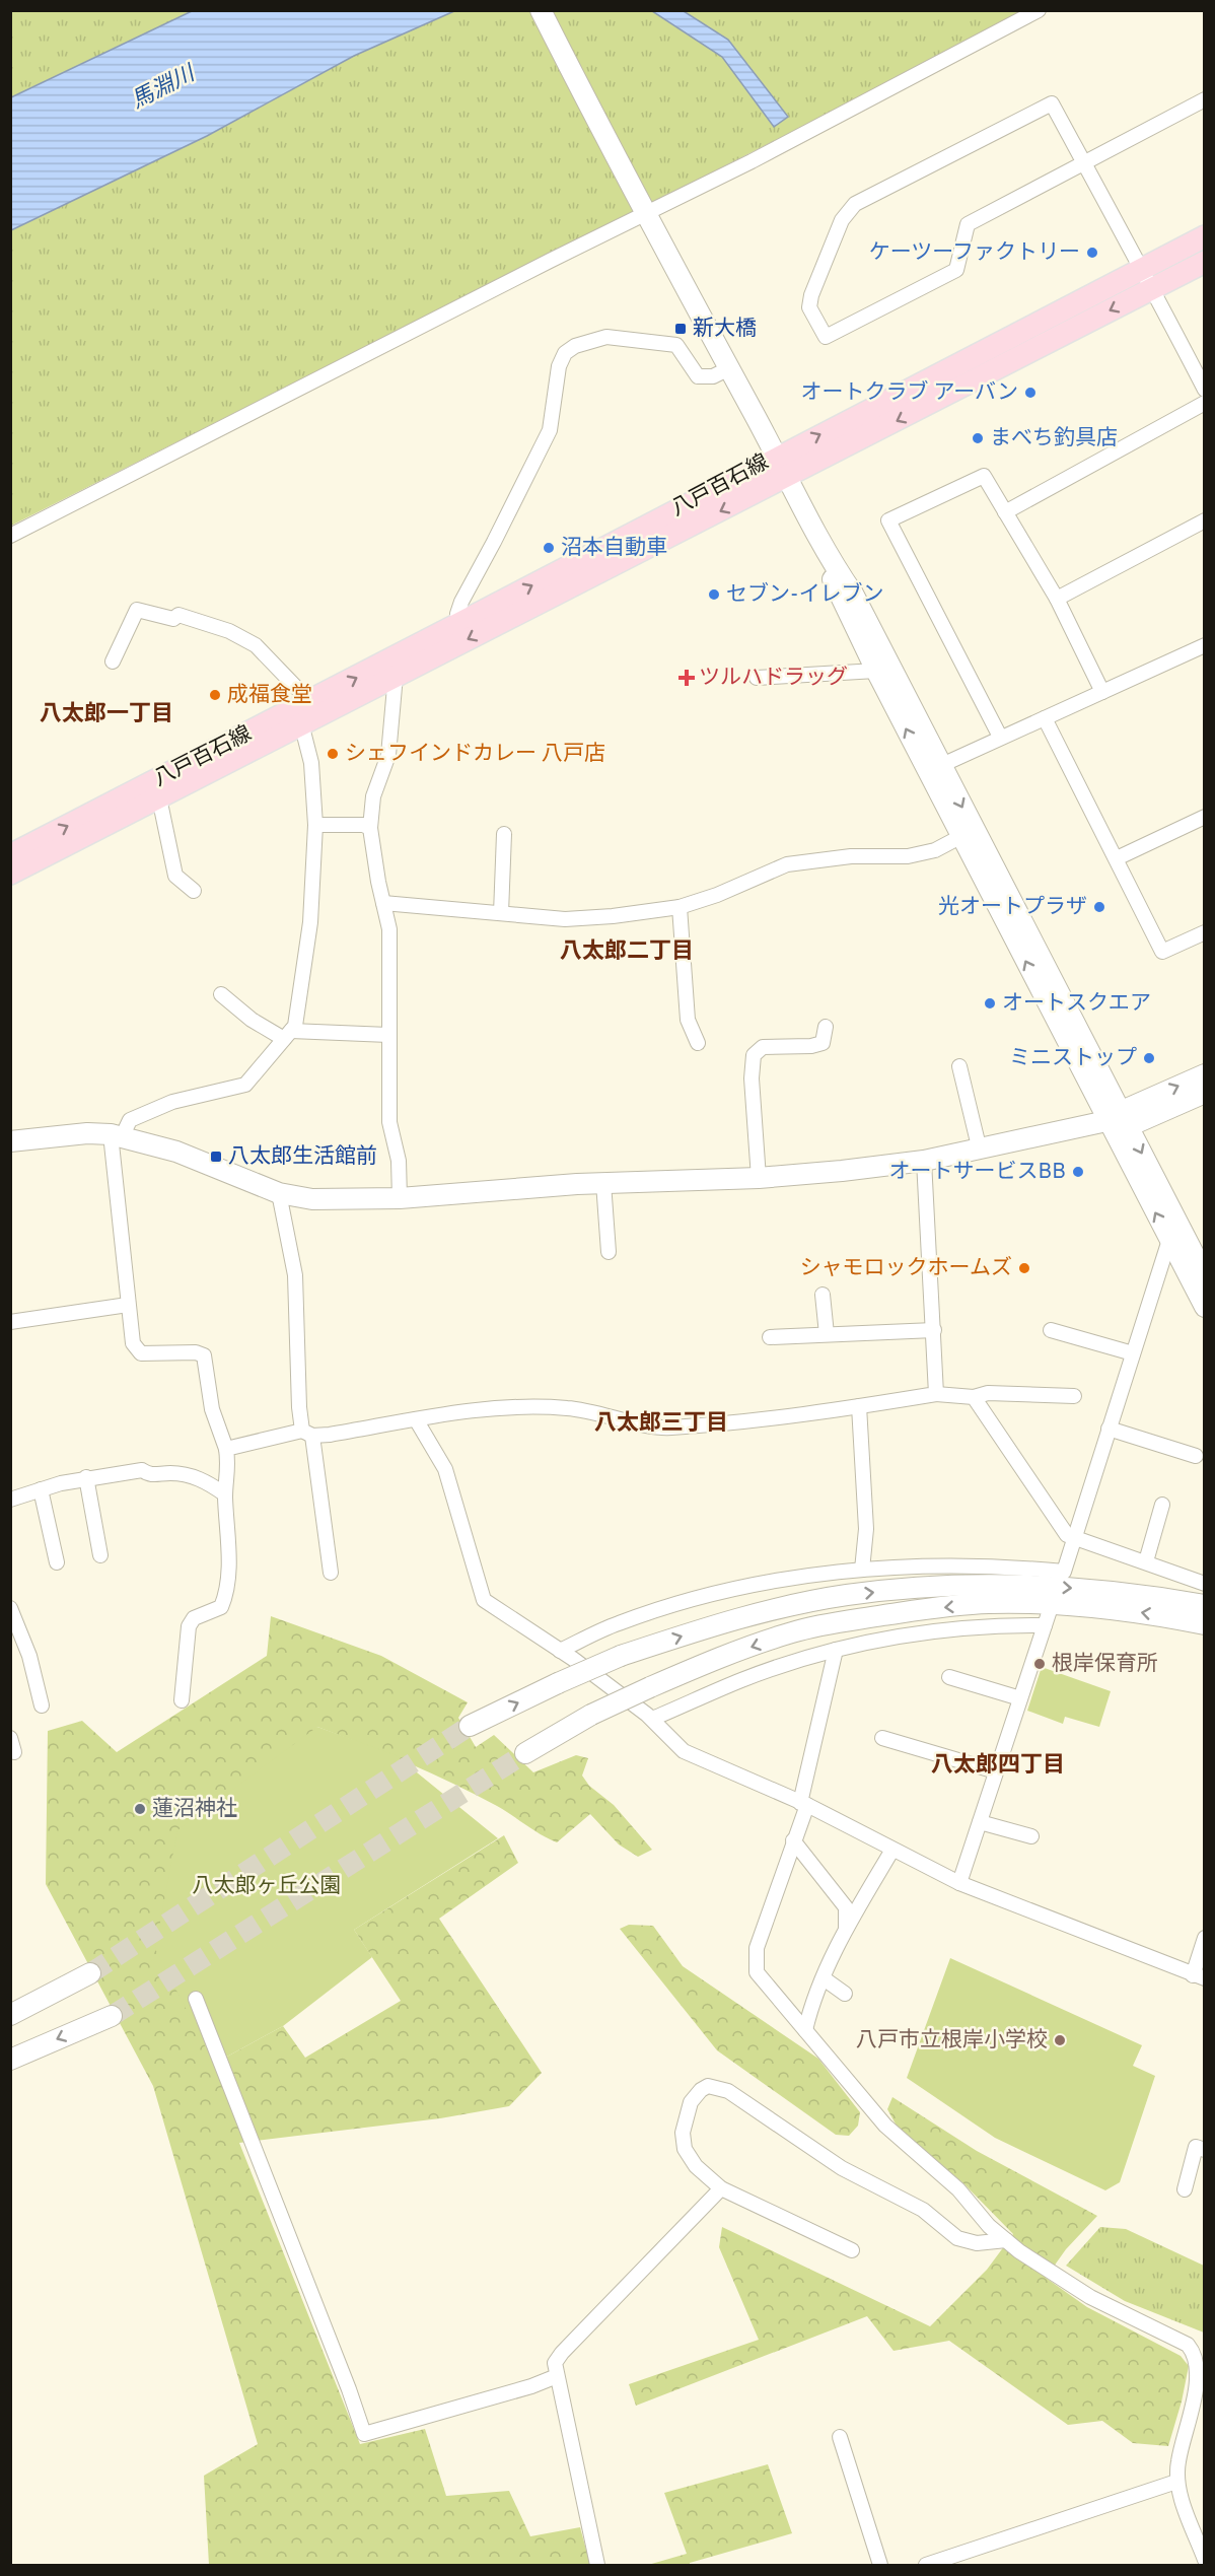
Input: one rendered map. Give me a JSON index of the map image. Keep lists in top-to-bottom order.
{
  "streets": {
    "main road": ["八戸百石線"]
  },
  "districts": [
    "八太郎一丁目",
    "八太郎二丁目",
    "八太郎三丁目",
    "八太郎四丁目"
  ],
  "water": ["馬淵川"],
  "parks": ["八太郎ヶ丘公園"],
  "places": {
    "other": [
      "ケーツーファクトリー",
      "オートクラブ アーバン",
      "まべち釣具店",
      "沼本自動車",
      "セブン-イレブン",
      "成福食堂",
      "シェフインドカレー 八戸店",
      "光オートプラザ",
      "オートスクエア",
      "ミニストップ",
      "オートサービスBB",
      "シャモロックホームズ",
      "根岸保育所",
      "蓮沼神社",
      "八戸市立根岸小学校"
    ],
    "transit": ["新大橋", "八太郎生活館前"],
    "health": ["ツルハドラッグ"]
  }
}
